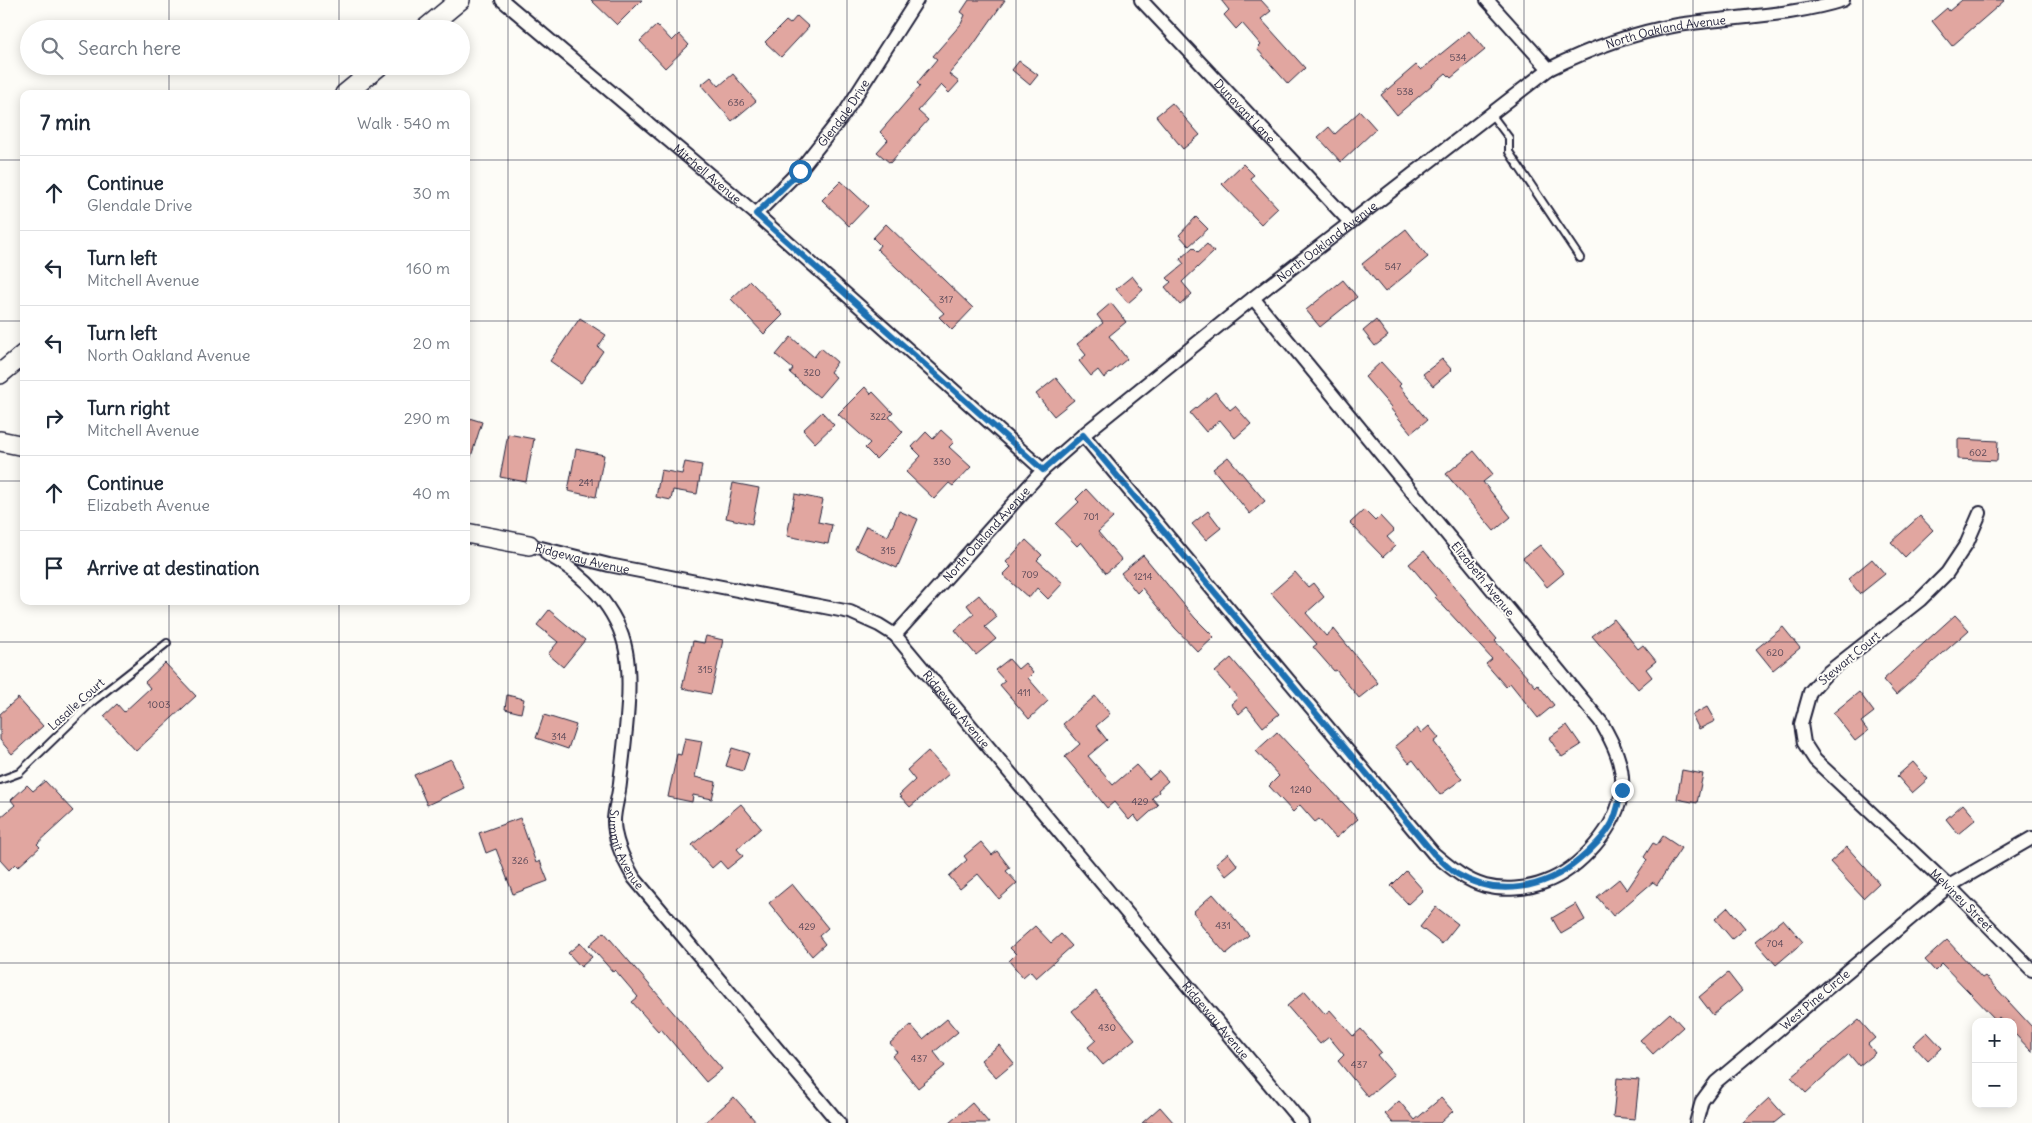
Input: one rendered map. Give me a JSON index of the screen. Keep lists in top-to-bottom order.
{
  "streets": {
    "street": [
      "North Oakland Avenue",
      "Dunavant Lane",
      "Glendale Drive",
      "Mitchell Avenue",
      "Ridgeway Avenue",
      "Elizabeth Avenue",
      "Stewart Court",
      "Summit Avenue",
      "Melviney Street",
      "West Pine Circle"
    ],
    "lane": ["Lasalle Court"]
  },
  "crossings": [
    ["North Oakland Avenue", "Dunavant Lane"],
    ["North Oakland Avenue", "Mitchell Avenue"],
    ["North Oakland Avenue", "Ridgeway Avenue"],
    ["North Oakland Avenue", "Elizabeth Avenue"],
    ["Glendale Drive", "Mitchell Avenue"],
    ["Ridgeway Avenue", "Summit Avenue"],
    ["Stewart Court", "Melviney Street"],
    ["Melviney Street", "West Pine Circle"]
  ],
  "house_numbers": [
    "534",
    "538",
    "636",
    "547",
    "317",
    "320",
    "322",
    "602",
    "330",
    "241",
    "701",
    "315",
    "709",
    "1214",
    "620",
    "315",
    "411",
    "1003",
    "314",
    "1240",
    "429",
    "326",
    "431",
    "429",
    "704",
    "430",
    "437",
    "437"
  ],
  "page": {
    "search": "Search here",
    "heading": ["7 min", "Walk · 540 m"],
    "list": [
      ["Continue", "Glendale Drive", "30 m"],
      ["Turn left", "Mitchell Avenue", "160 m"],
      ["Turn left", "North Oakland Avenue", "20 m"],
      ["Turn right", "Mitchell Avenue", "290 m"],
      ["Continue", "Elizabeth Avenue", "40 m"],
      "Arrive at destination"
    ],
    "map_buttons": ["+", "−"]
  }
}
